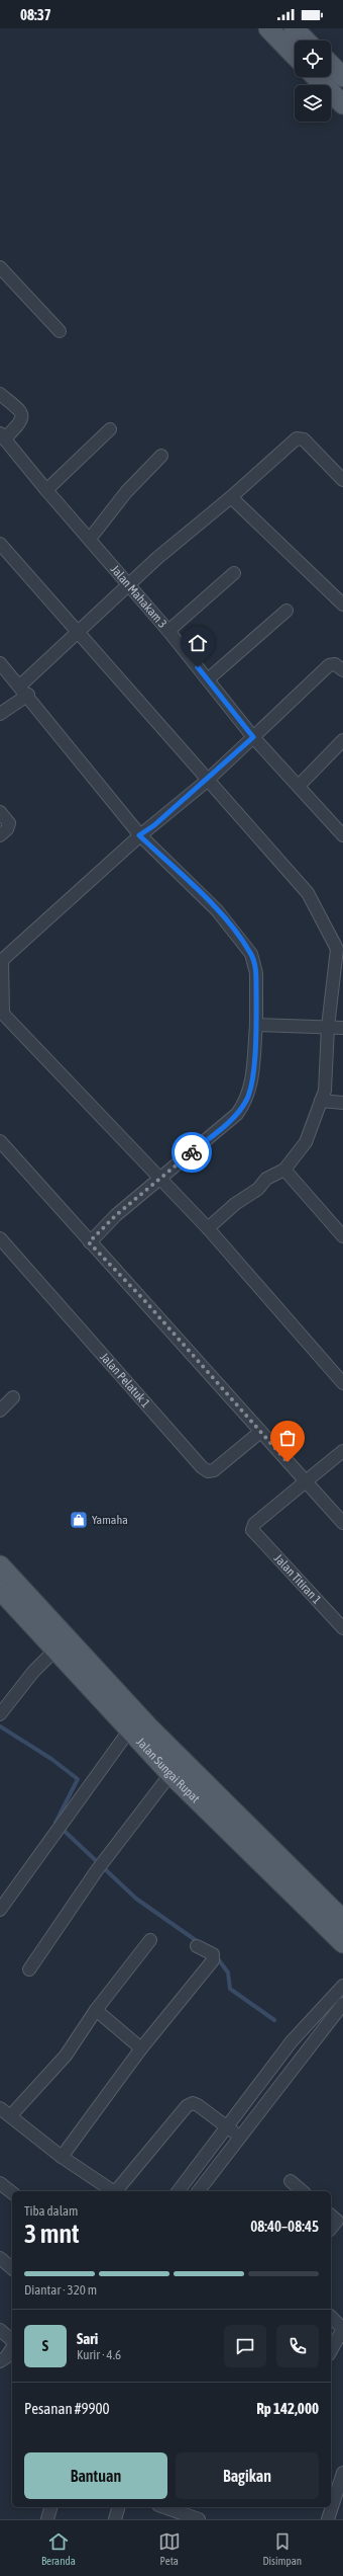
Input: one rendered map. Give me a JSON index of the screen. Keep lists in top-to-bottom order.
{
  "streets": {
    "main road": ["Jalan Sungai Rupat"],
    "street": ["Jalan Mahakam 3", "Jalan Pelatuk 1", "Jalan Titiran 1"]
  },
  "places": {
    "shop": ["Yamaha"]
  },
  "page": {
    "status": "08:37",
    "heading": ["3 mnt", "Tiba dalam", "08:40–08:45"],
    "panel": [
      "Sari",
      "Kurir · 4.6",
      "Pesanan #9900",
      "Rp 142,000"
    ],
    "bar": "Diantar · 320 m",
    "round": "S",
    "buttons": ["Bantuan", "Bagikan"],
    "tabs": ["Beranda", "Peta", "Disimpan"]
  }
}
